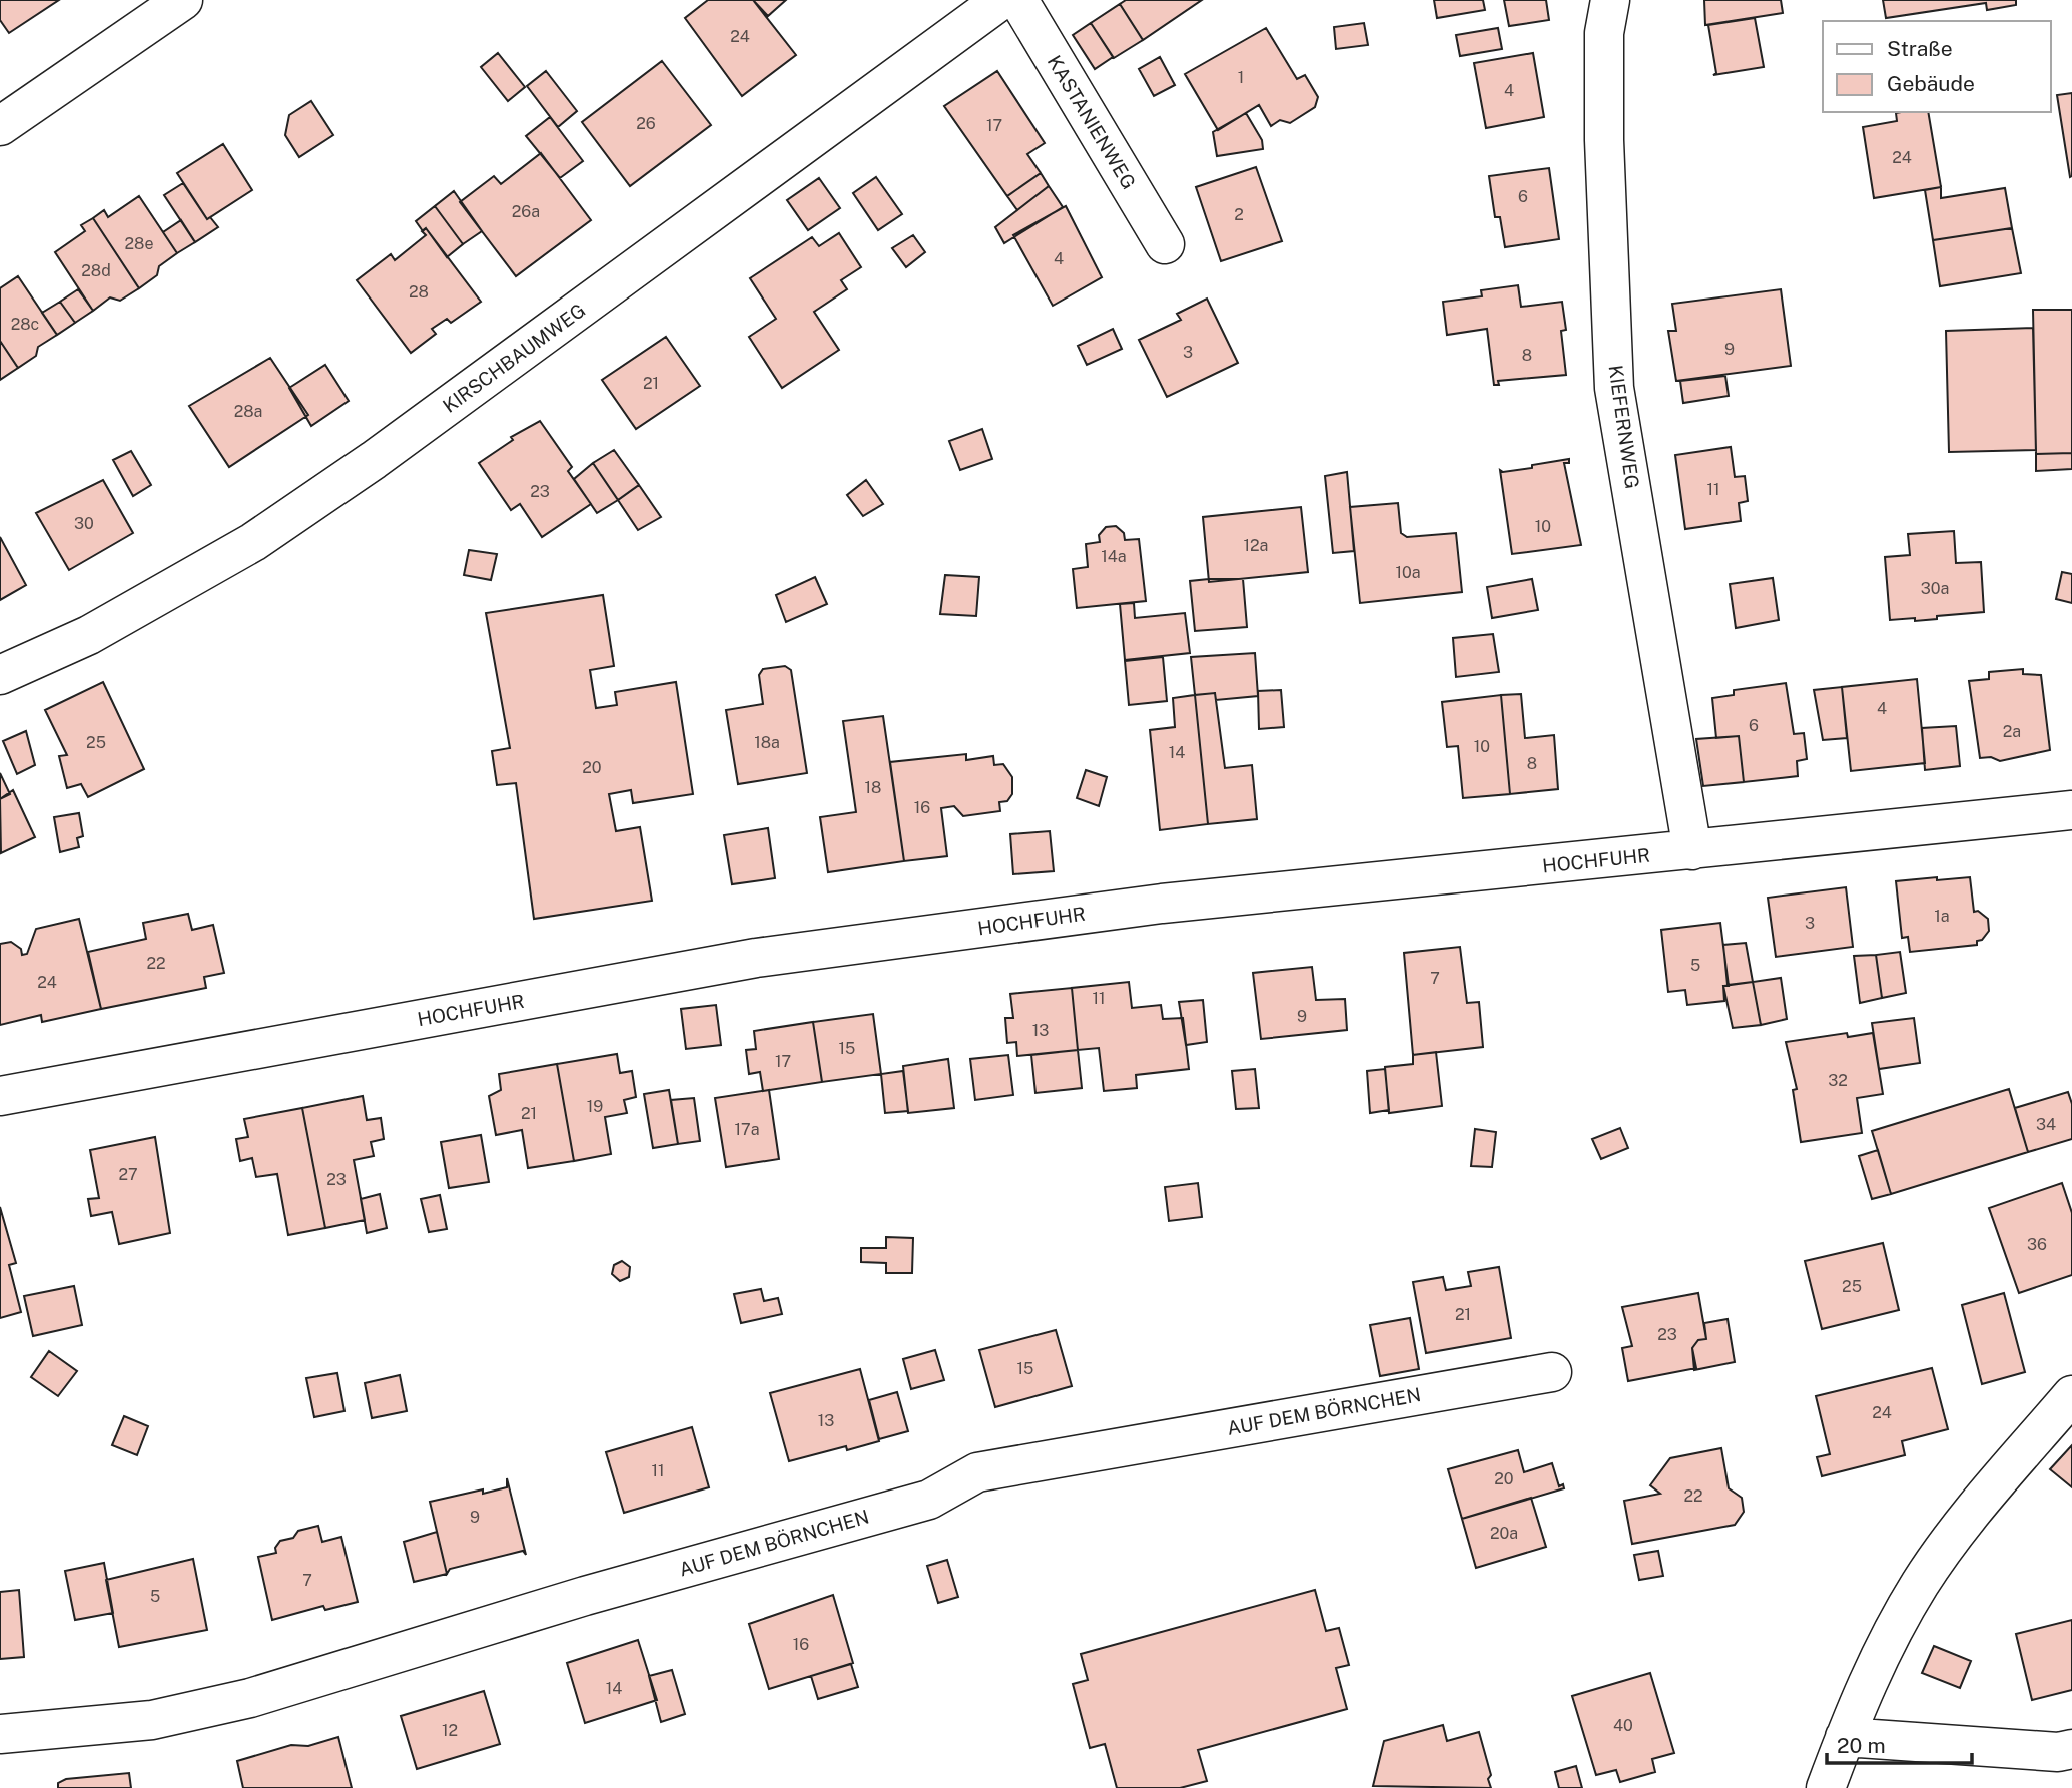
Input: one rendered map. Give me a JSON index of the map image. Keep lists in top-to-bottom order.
{
  "streets": {
    "street": [
      "KASTANIENWEG",
      "KIRSCHBAUMWEG",
      "KIEFERNWEG",
      "HOCHFUHR",
      "AUF DEM BÖRNCHEN"
    ]
  },
  "crossings": [
    ["KIEFERNWEG", "HOCHFUHR"]
  ],
  "house_numbers": [
    "24",
    "1",
    "4",
    "26",
    "17",
    "24",
    "6",
    "26a",
    "2",
    "28e",
    "4",
    "28d",
    "28",
    "28c",
    "9",
    "3",
    "8",
    "21",
    "28a",
    "11",
    "23",
    "30",
    "10",
    "12a",
    "14a",
    "10a",
    "30a",
    "4",
    "6",
    "2a",
    "25",
    "18a",
    "10",
    "14",
    "8",
    "20",
    "18",
    "16",
    "1a",
    "3",
    "22",
    "5",
    "7",
    "24",
    "11",
    "9",
    "13",
    "15",
    "17",
    "32",
    "19",
    "21",
    "34",
    "17a",
    "27",
    "23",
    "36",
    "25",
    "21",
    "23",
    "15",
    "24",
    "13",
    "11",
    "20",
    "22",
    "9",
    "20a",
    "7",
    "5",
    "16",
    "14",
    "40",
    "12"
  ],
  "legend": ["Straße", "Gebäude"],
  "scale_bar": "20 m"
}
